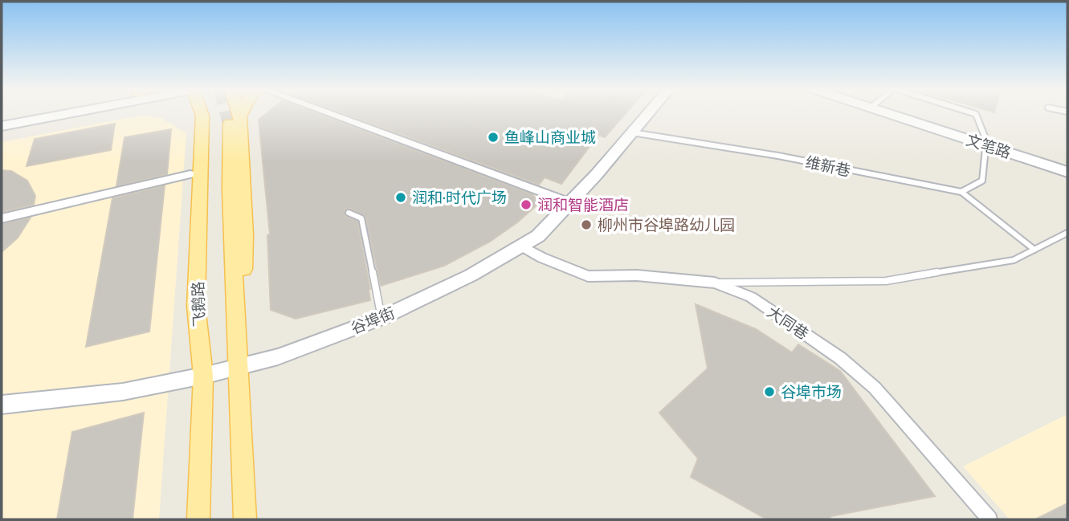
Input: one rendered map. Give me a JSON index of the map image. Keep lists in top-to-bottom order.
{
  "streets": {
    "main road": ["飞鹅路"],
    "street": ["文笔路", "谷埠街", "大同巷"],
    "lane": ["维新巷"]
  },
  "crossings": [
    ["维新巷", "谷埠街"],
    ["飞鹅路", "谷埠街"],
    ["谷埠街", "大同巷"]
  ],
  "places": [
    "鱼峰山商业城",
    "润和·时代广场",
    "润和智能酒店",
    "柳州市谷埠路幼儿园",
    "谷埠市场"
  ]
}
